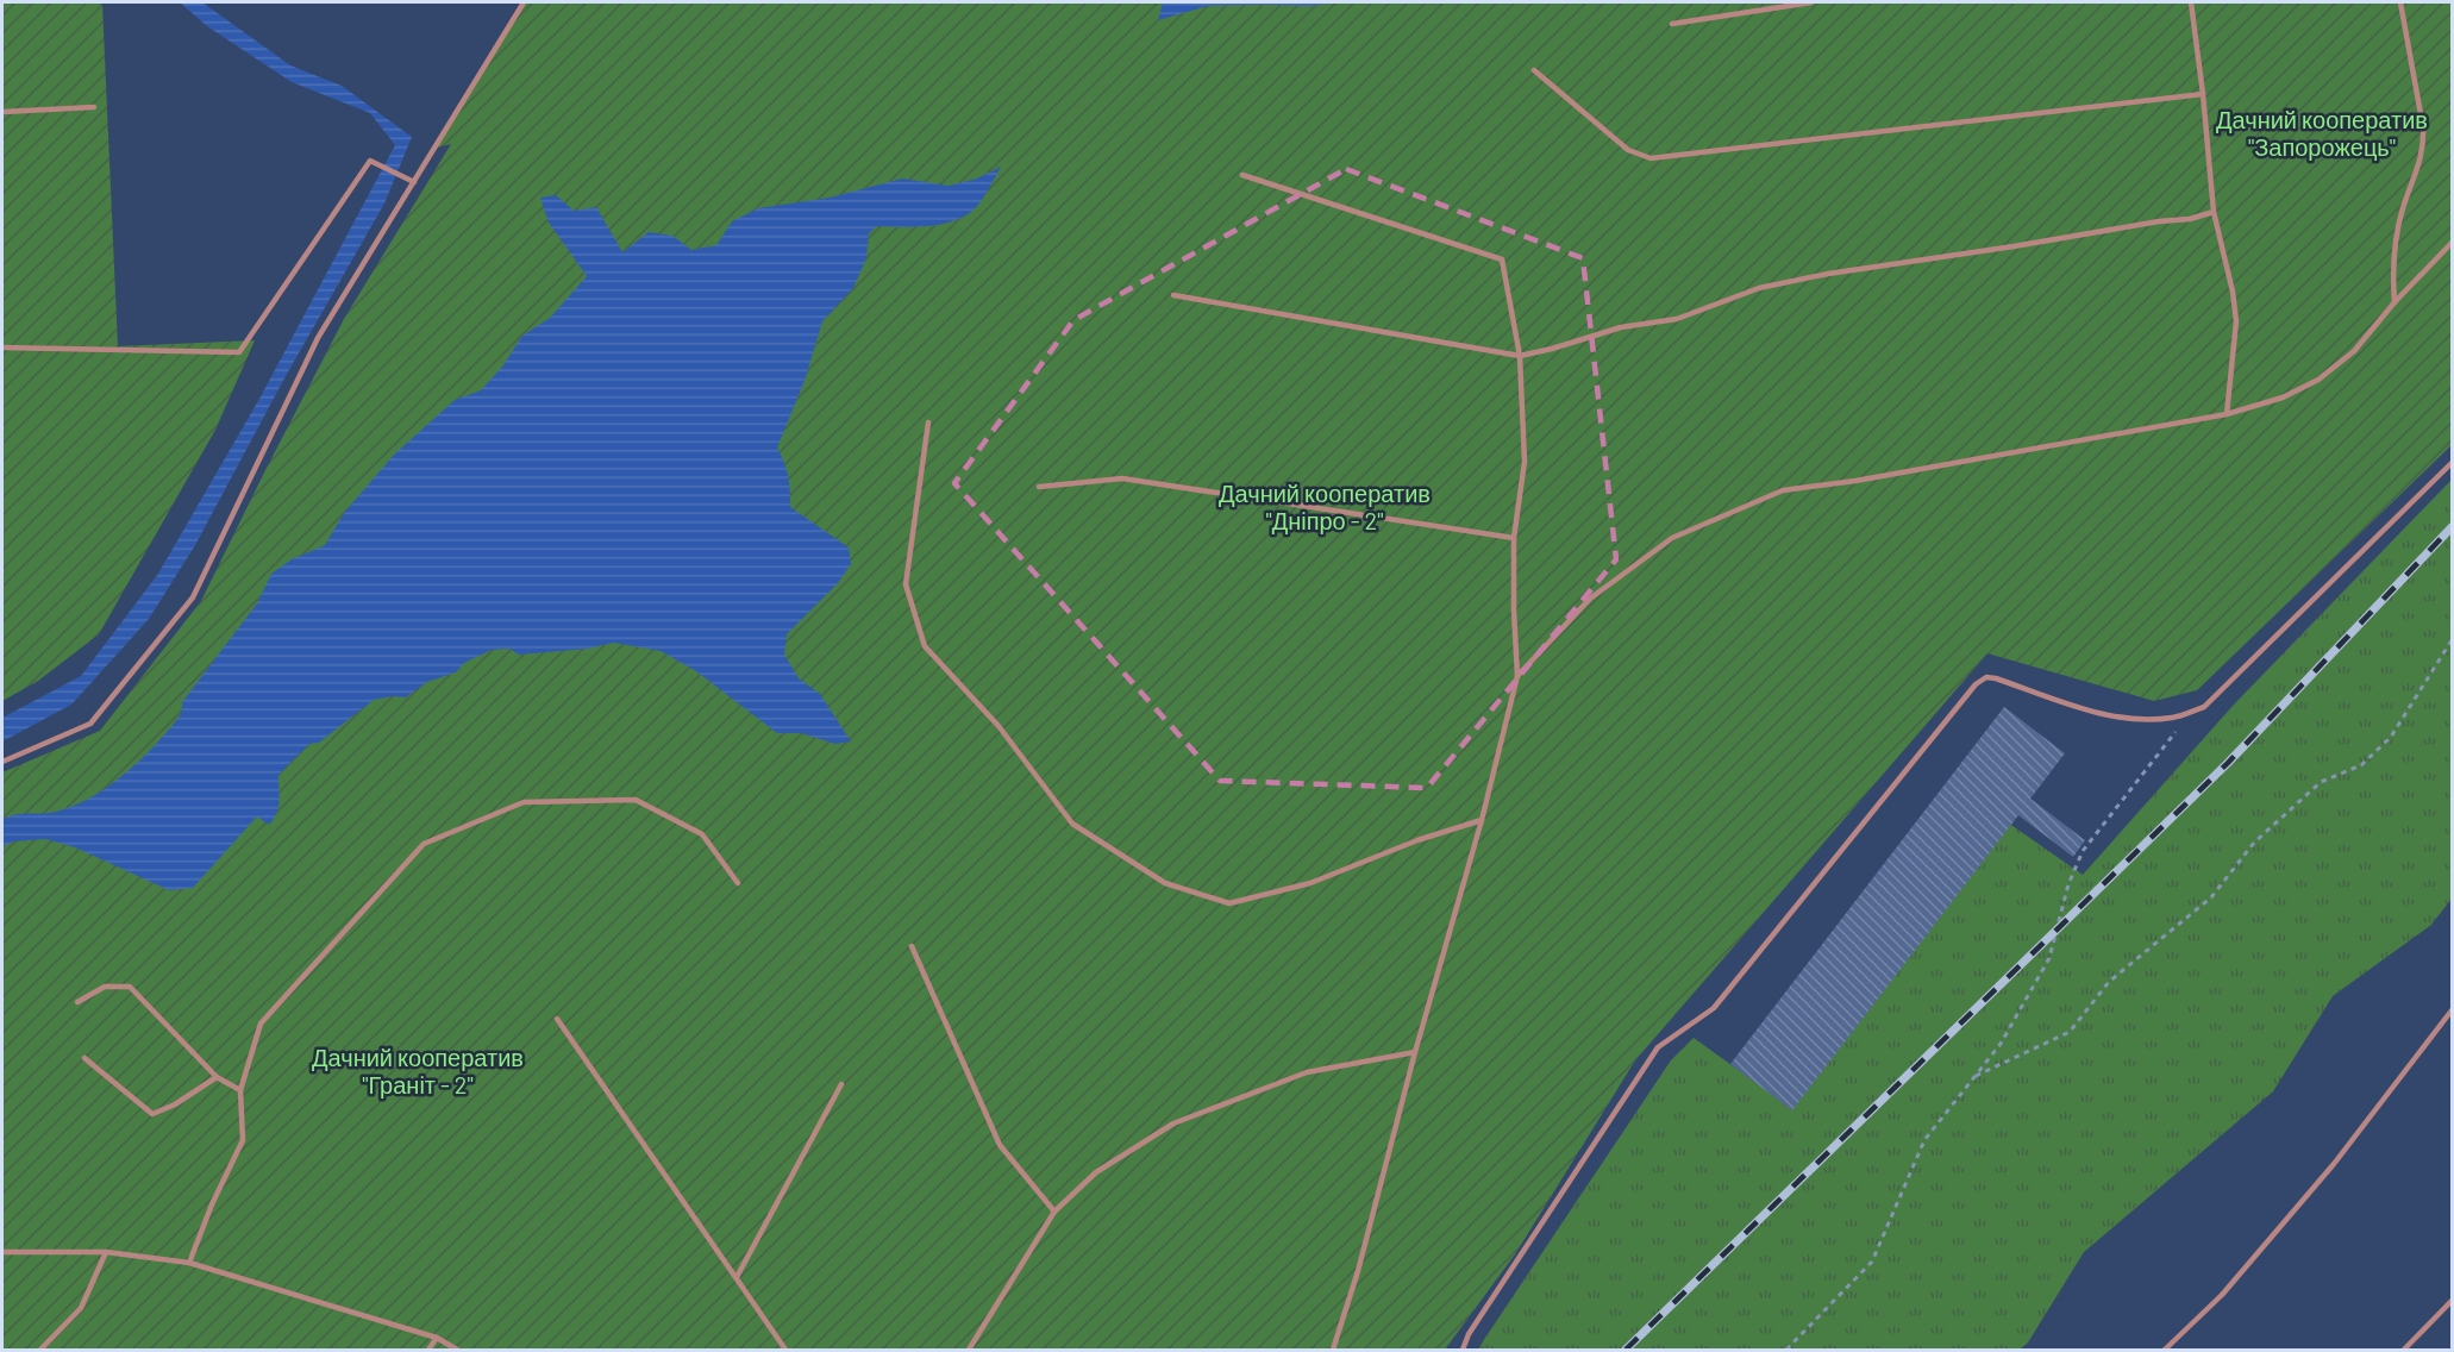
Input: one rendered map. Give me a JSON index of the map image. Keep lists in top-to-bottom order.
{
  "parks": ["Дачний кооператив \"Запорожець\"", "Дачний кооператив \"Дніпро - 2\"", "Дачний кооператив \"Граніт - 2\""]
}
